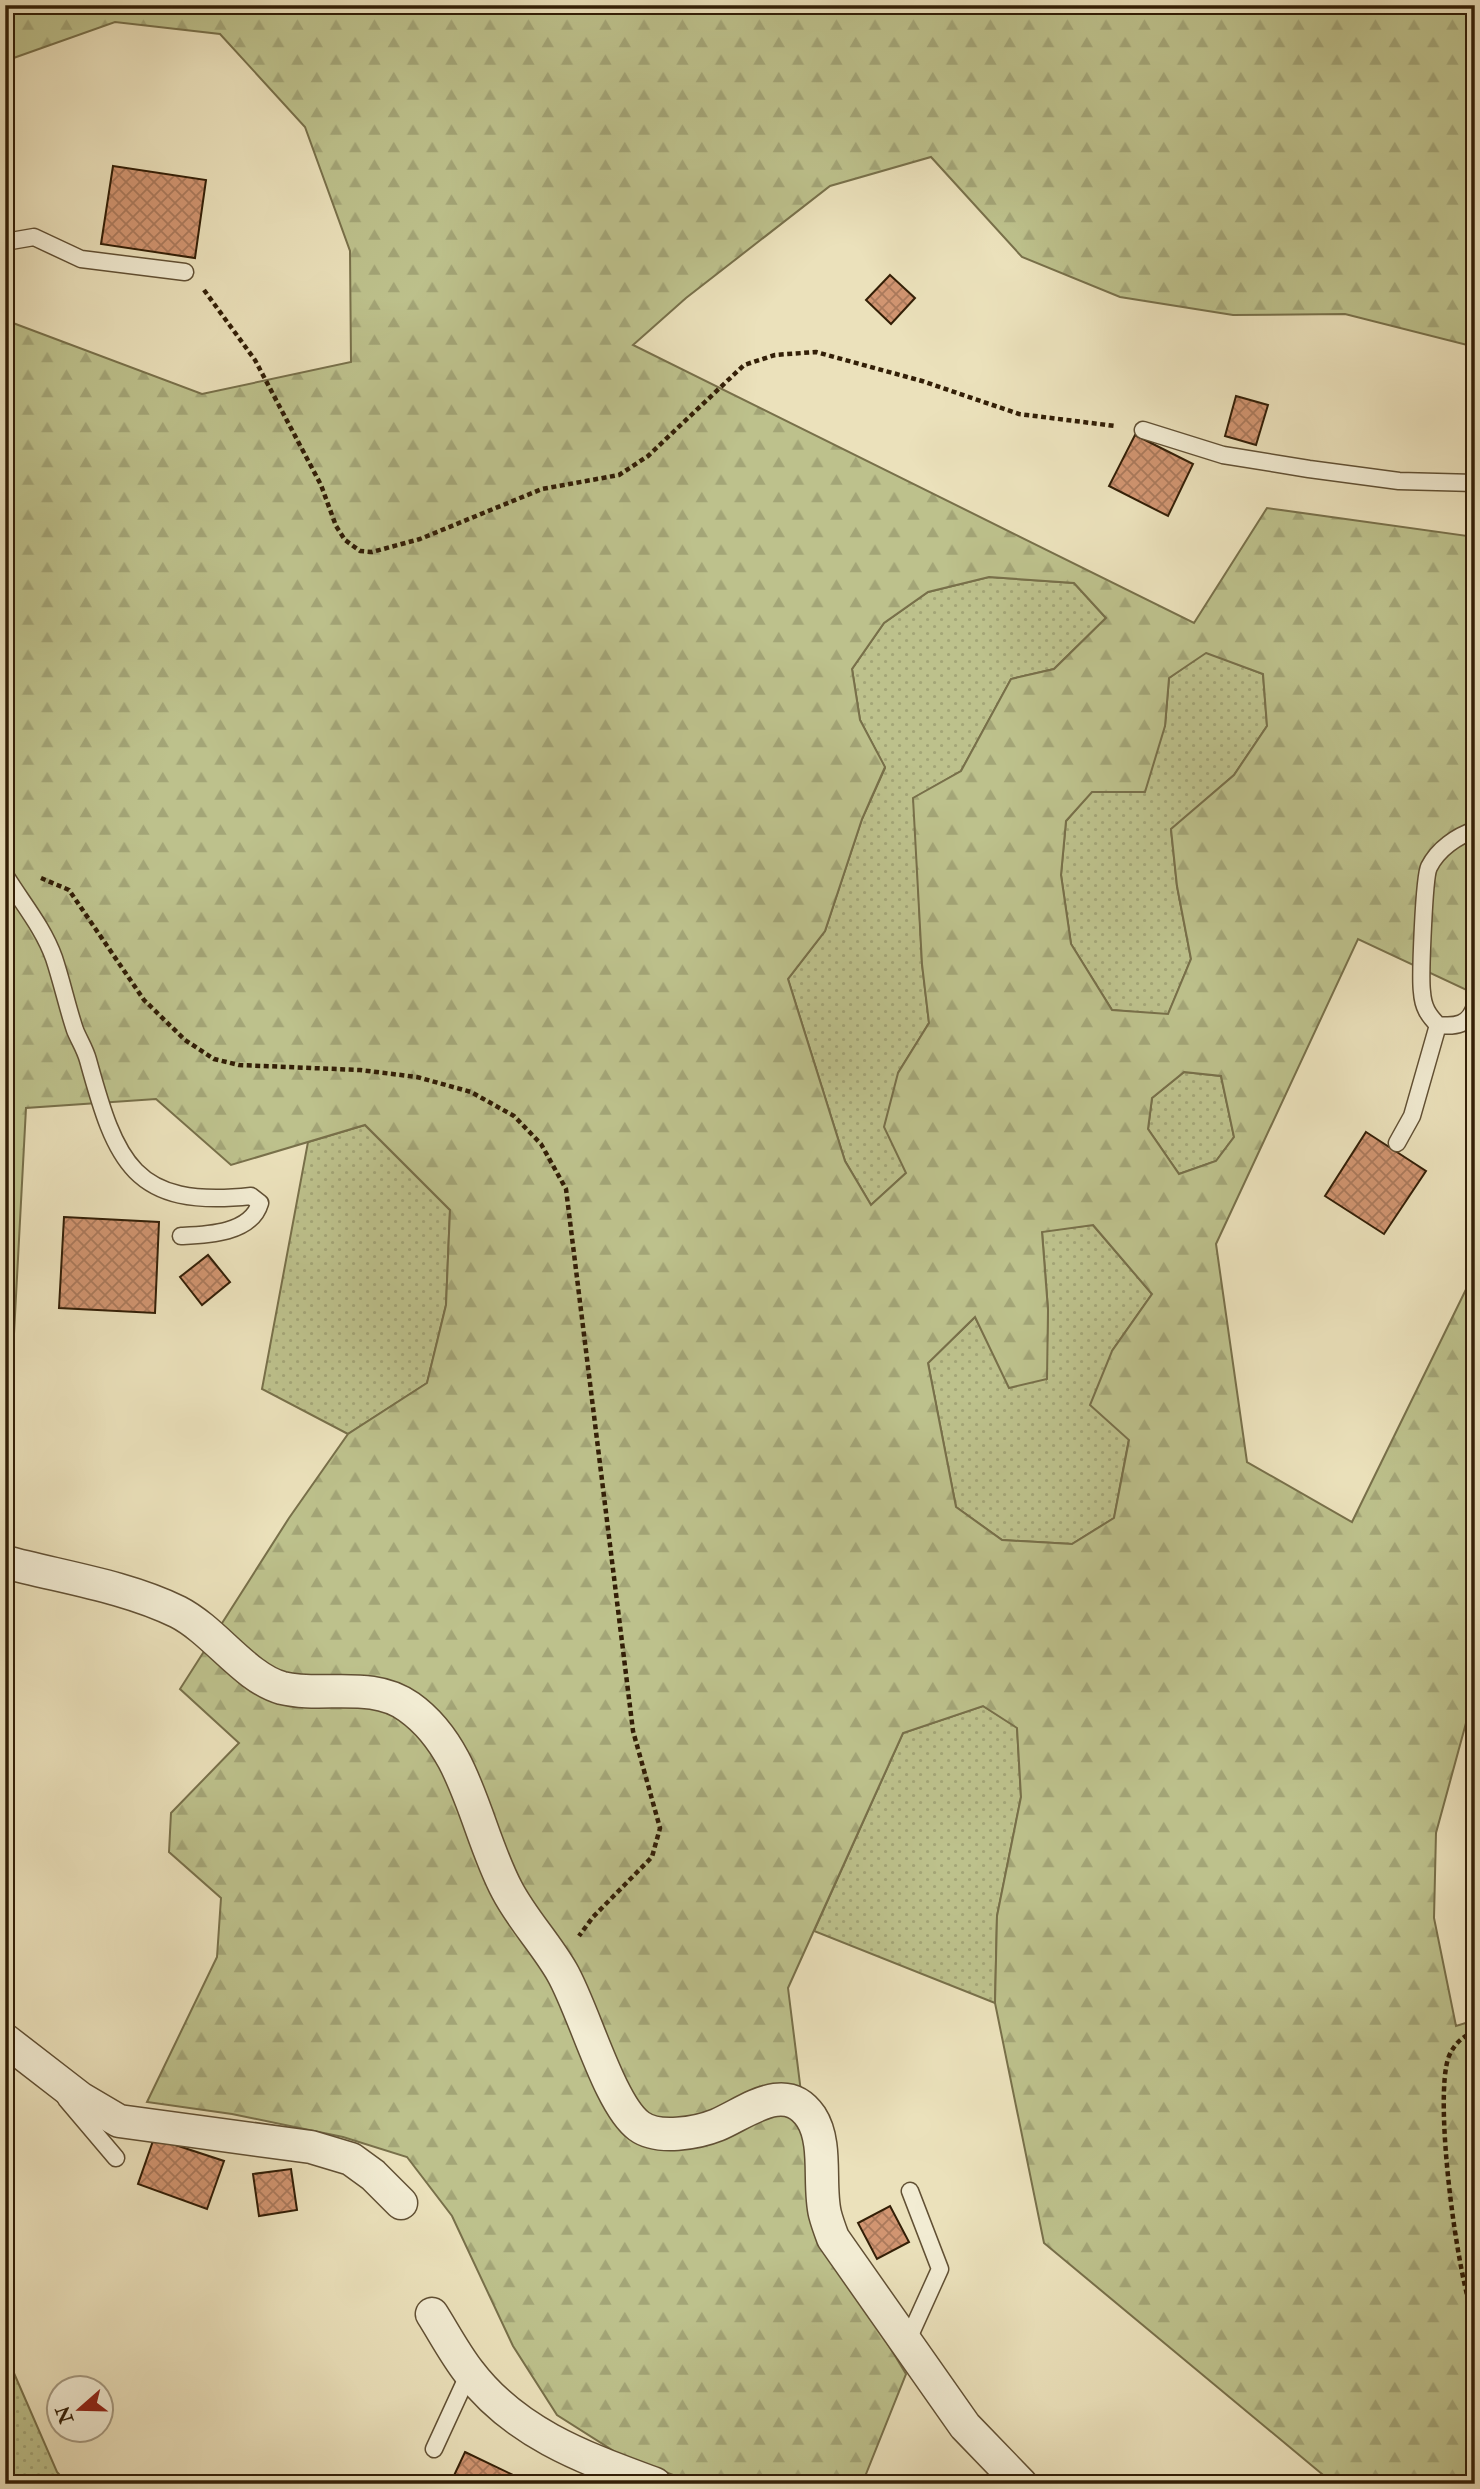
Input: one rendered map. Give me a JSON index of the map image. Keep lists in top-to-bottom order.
{
  "north": "left"
}
